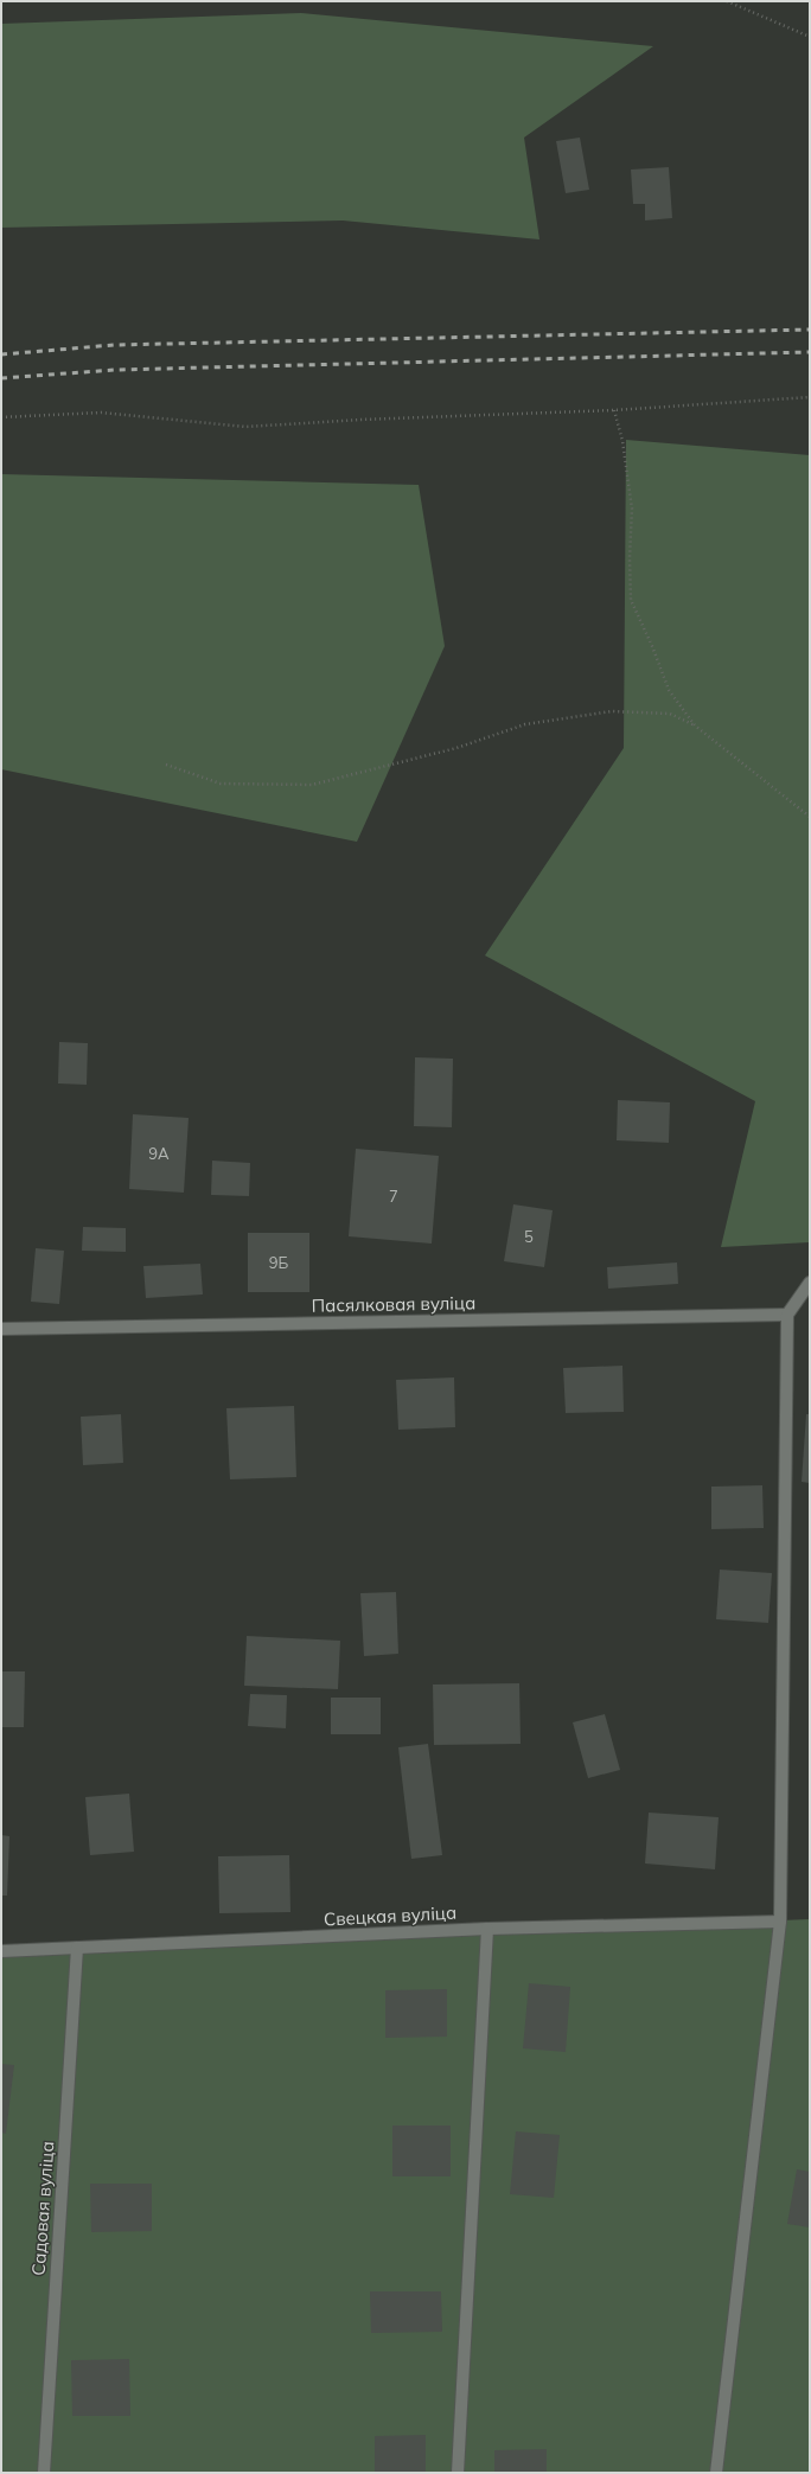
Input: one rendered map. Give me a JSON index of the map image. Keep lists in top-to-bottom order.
{
  "streets": {
    "street": ["Пасялковая вуліца", "Свецкая вуліца", "Садовая вуліца"]
  },
  "crossings": [
    ["Свецкая вуліца", "Садовая вуліца"]
  ],
  "house_numbers": [
    "9А",
    "7",
    "5",
    "9Б"
  ]
}
